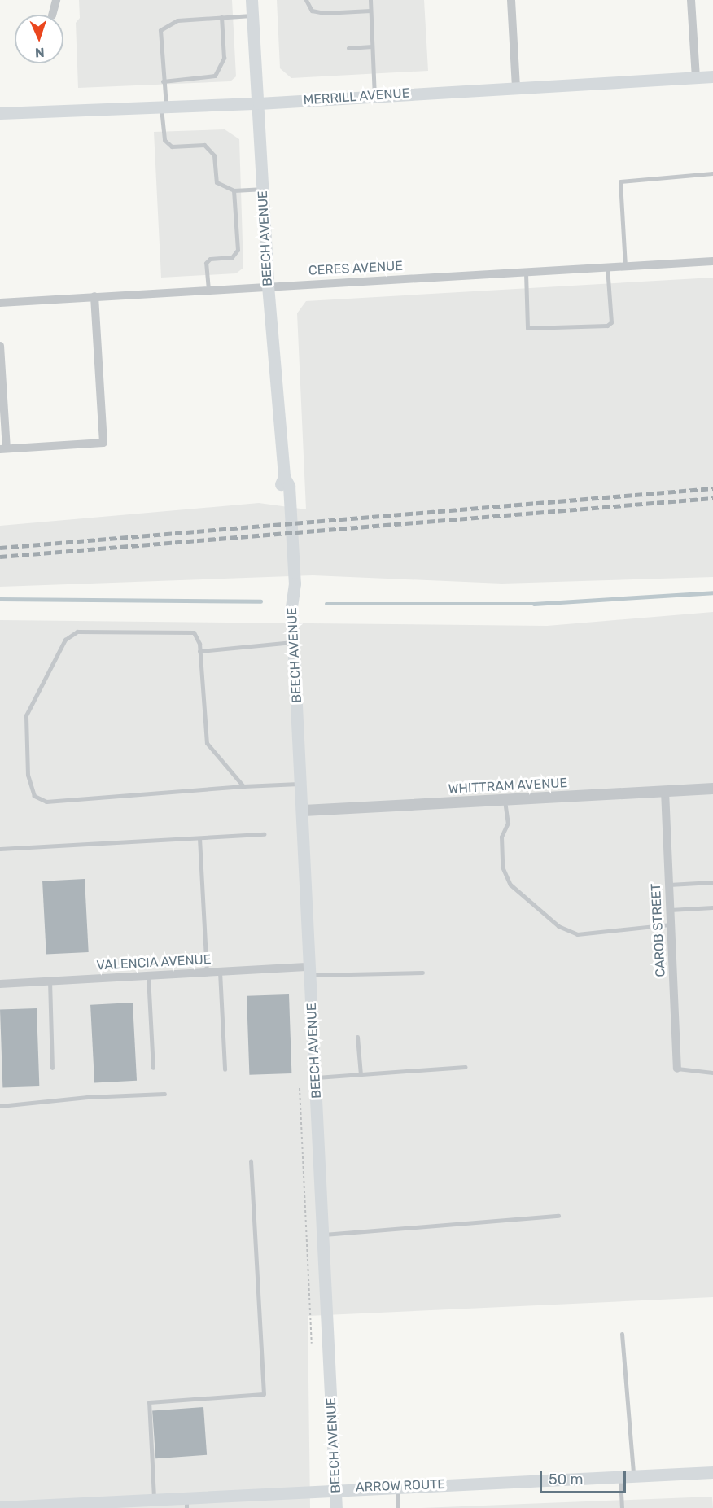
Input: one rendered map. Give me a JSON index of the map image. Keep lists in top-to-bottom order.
{
  "streets": {
    "main road": ["MERRILL AVENUE", "BEECH AVENUE", "ARROW ROUTE"],
    "street": [
      "CERES AVENUE",
      "WHITTRAM AVENUE",
      "CAROB STREET",
      "VALENCIA AVENUE"
    ]
  },
  "crossings": [
    ["MERRILL AVENUE", "BEECH AVENUE"],
    ["BEECH AVENUE", "CERES AVENUE"],
    ["BEECH AVENUE", "WHITTRAM AVENUE"],
    ["BEECH AVENUE", "VALENCIA AVENUE"],
    ["BEECH AVENUE", "ARROW ROUTE"],
    ["WHITTRAM AVENUE", "CAROB STREET"]
  ],
  "scale_bar": "50 m",
  "north": "bottom"
}
